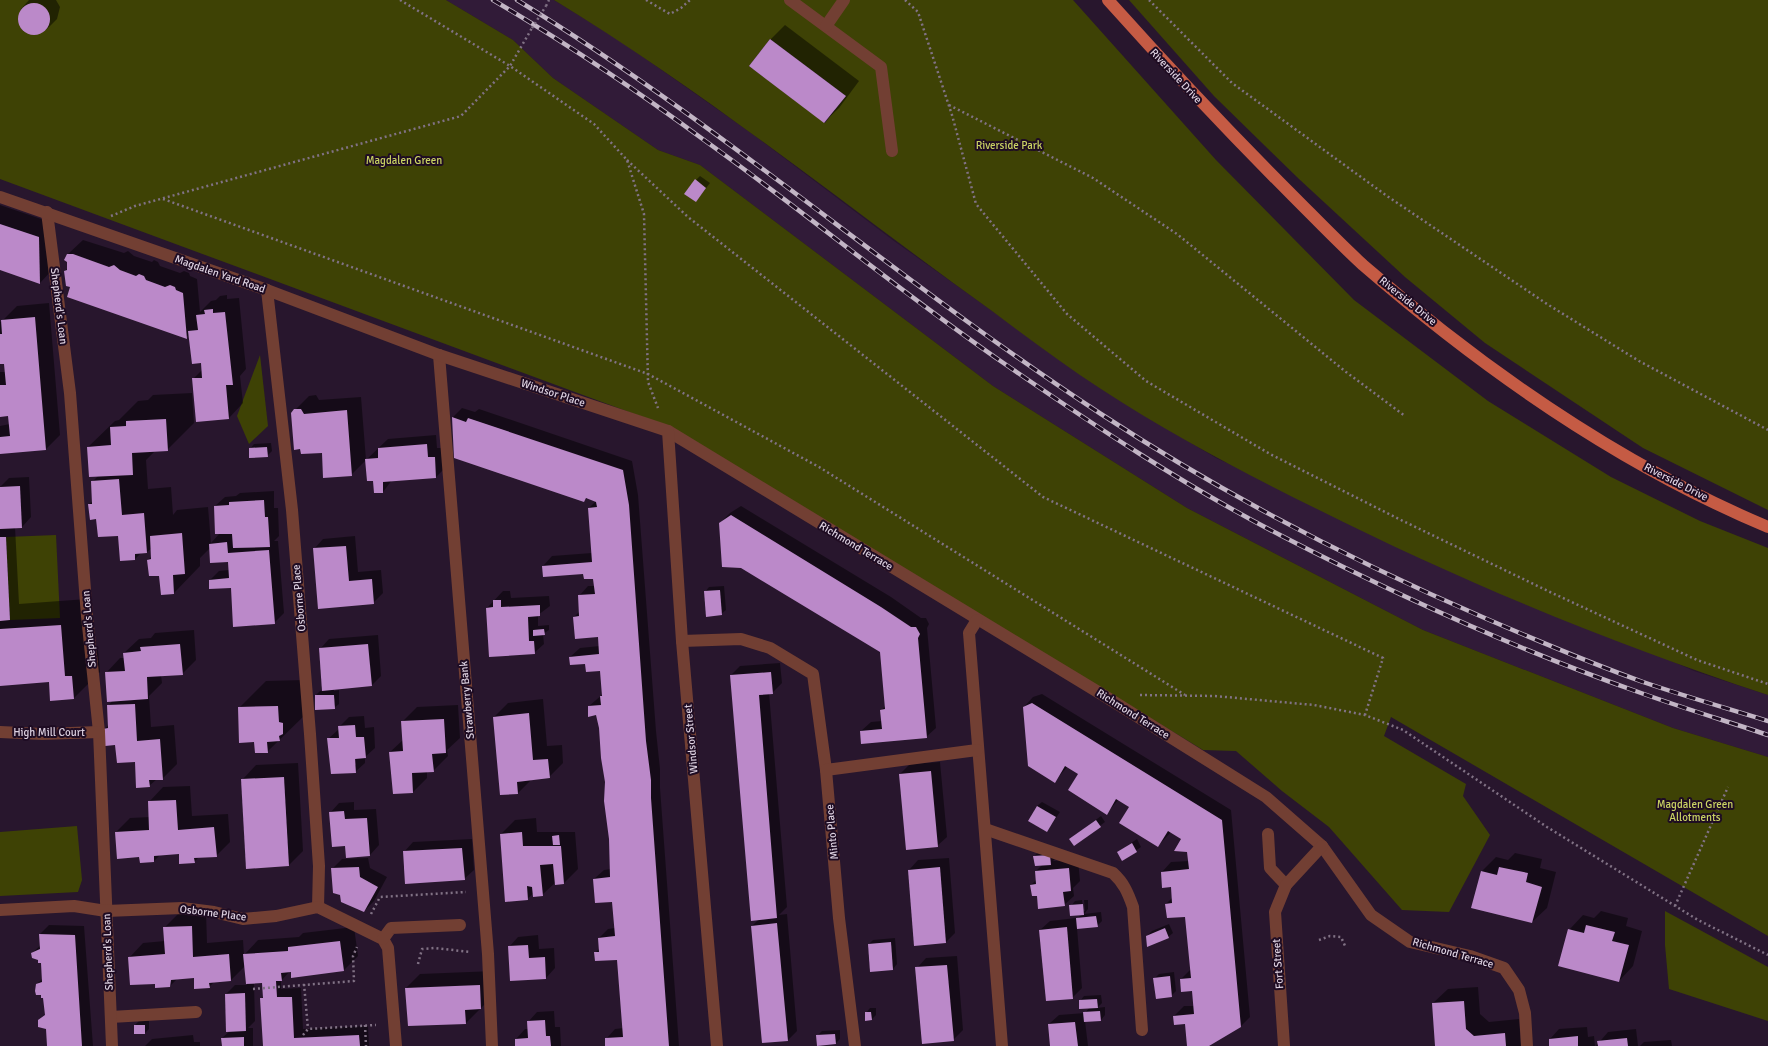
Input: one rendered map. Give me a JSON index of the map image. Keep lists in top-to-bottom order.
{
  "streets": {
    "main road": ["Riverside Drive"],
    "street": [
      "Magdalen Yard Road",
      "Shepherd's Loan",
      "Windsor Place",
      "Richmond Terrace",
      "Osborne Place",
      "Strawberry Bank",
      "High Mill Court",
      "Windsor Street",
      "Minto Place",
      "Fort Street"
    ]
  },
  "crossings": [
    ["Magdalen Yard Road", "Shepherd's Loan"],
    ["Magdalen Yard Road", "Windsor Place"],
    ["Magdalen Yard Road", "Osborne Place"],
    ["Magdalen Yard Road", "Strawberry Bank"],
    ["Shepherd's Loan", "Osborne Place"],
    ["Shepherd's Loan", "High Mill Court"],
    ["Windsor Place", "Richmond Terrace"],
    ["Windsor Place", "Strawberry Bank"],
    ["Windsor Place", "Windsor Street"],
    ["Richmond Terrace", "Windsor Street"],
    ["Richmond Terrace", "Fort Street"],
    ["Windsor Street", "Minto Place"]
  ],
  "parks": ["Riverside Park", "Magdalen Green", "Magdalen Green Allotments"]
}
